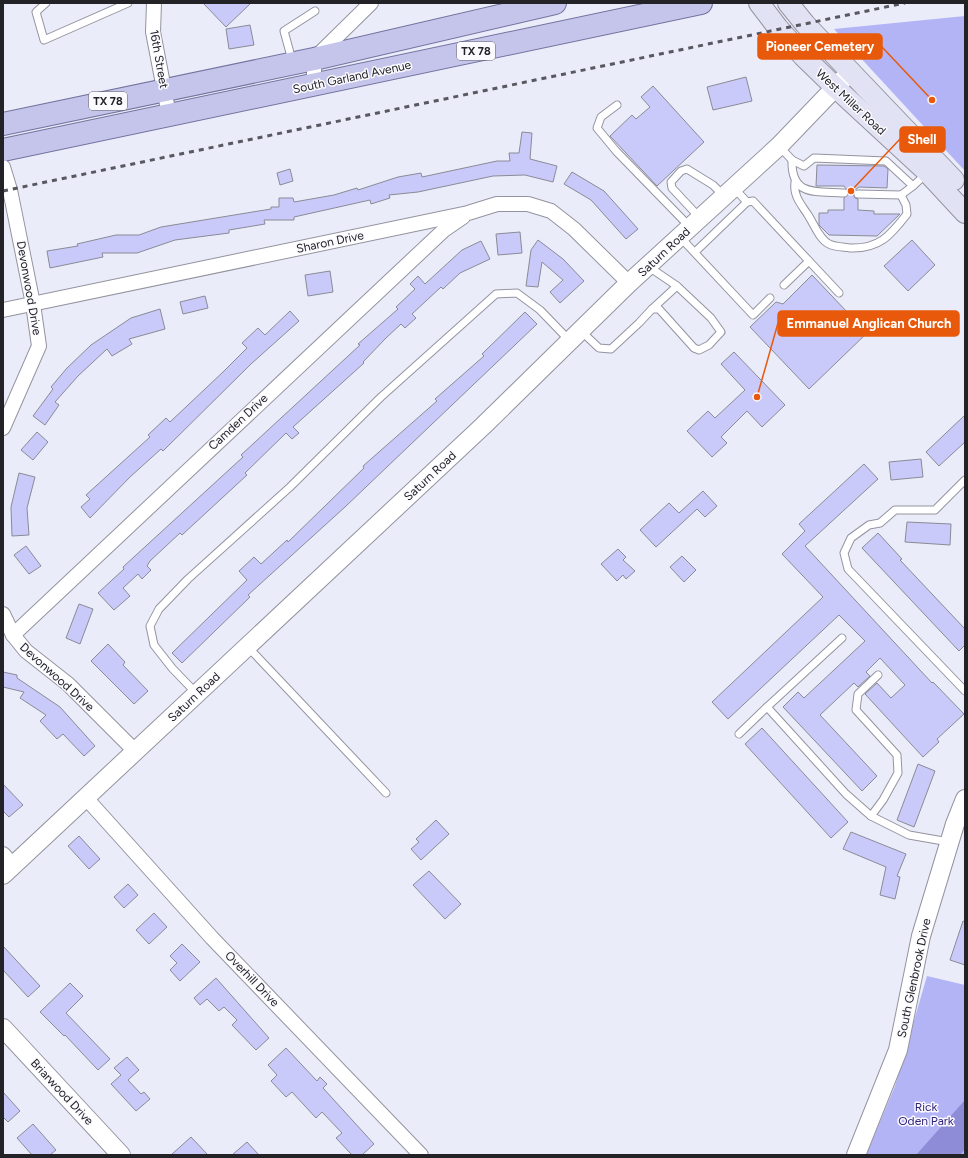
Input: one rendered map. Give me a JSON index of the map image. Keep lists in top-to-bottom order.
{
  "streets": {
    "main road": ["TX 78", "South Garland Avenue", "West Miller Road"],
    "street": [
      "16th Street",
      "Sharon Drive",
      "Saturn Road",
      "Devonwood Drive",
      "Camden Drive",
      "South Glenbrook Drive",
      "Overhill Drive",
      "Briarwood Drive"
    ]
  },
  "crossings": [
    ["TX 78", "16th Street"],
    ["16th Street", "South Garland Avenue"],
    ["West Miller Road", "Saturn Road"],
    ["Sharon Drive", "Saturn Road"],
    ["Sharon Drive", "Devonwood Drive"],
    ["Sharon Drive", "Camden Drive"],
    ["Saturn Road", "Devonwood Drive"],
    ["Saturn Road", "Overhill Drive"],
    ["Devonwood Drive", "Camden Drive"]
  ],
  "parks": ["Rick Oden Park"],
  "places": ["Pioneer Cemetery", "Shell", "Emmanuel Anglican Church"]
}
